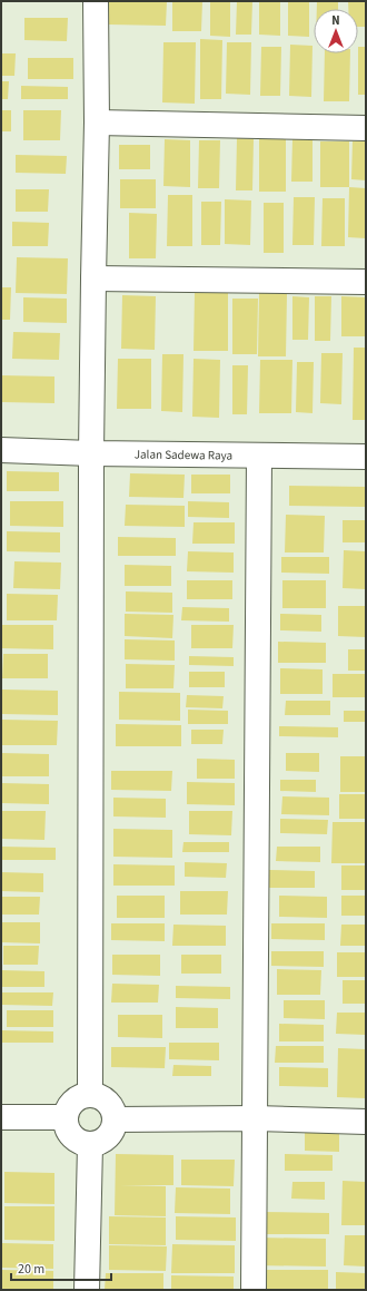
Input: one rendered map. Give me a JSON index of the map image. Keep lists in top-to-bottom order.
{
  "streets": {
    "street": ["Jalan Sadewa Raya"]
  },
  "scale_bar": "20 m",
  "north": "top"
}
